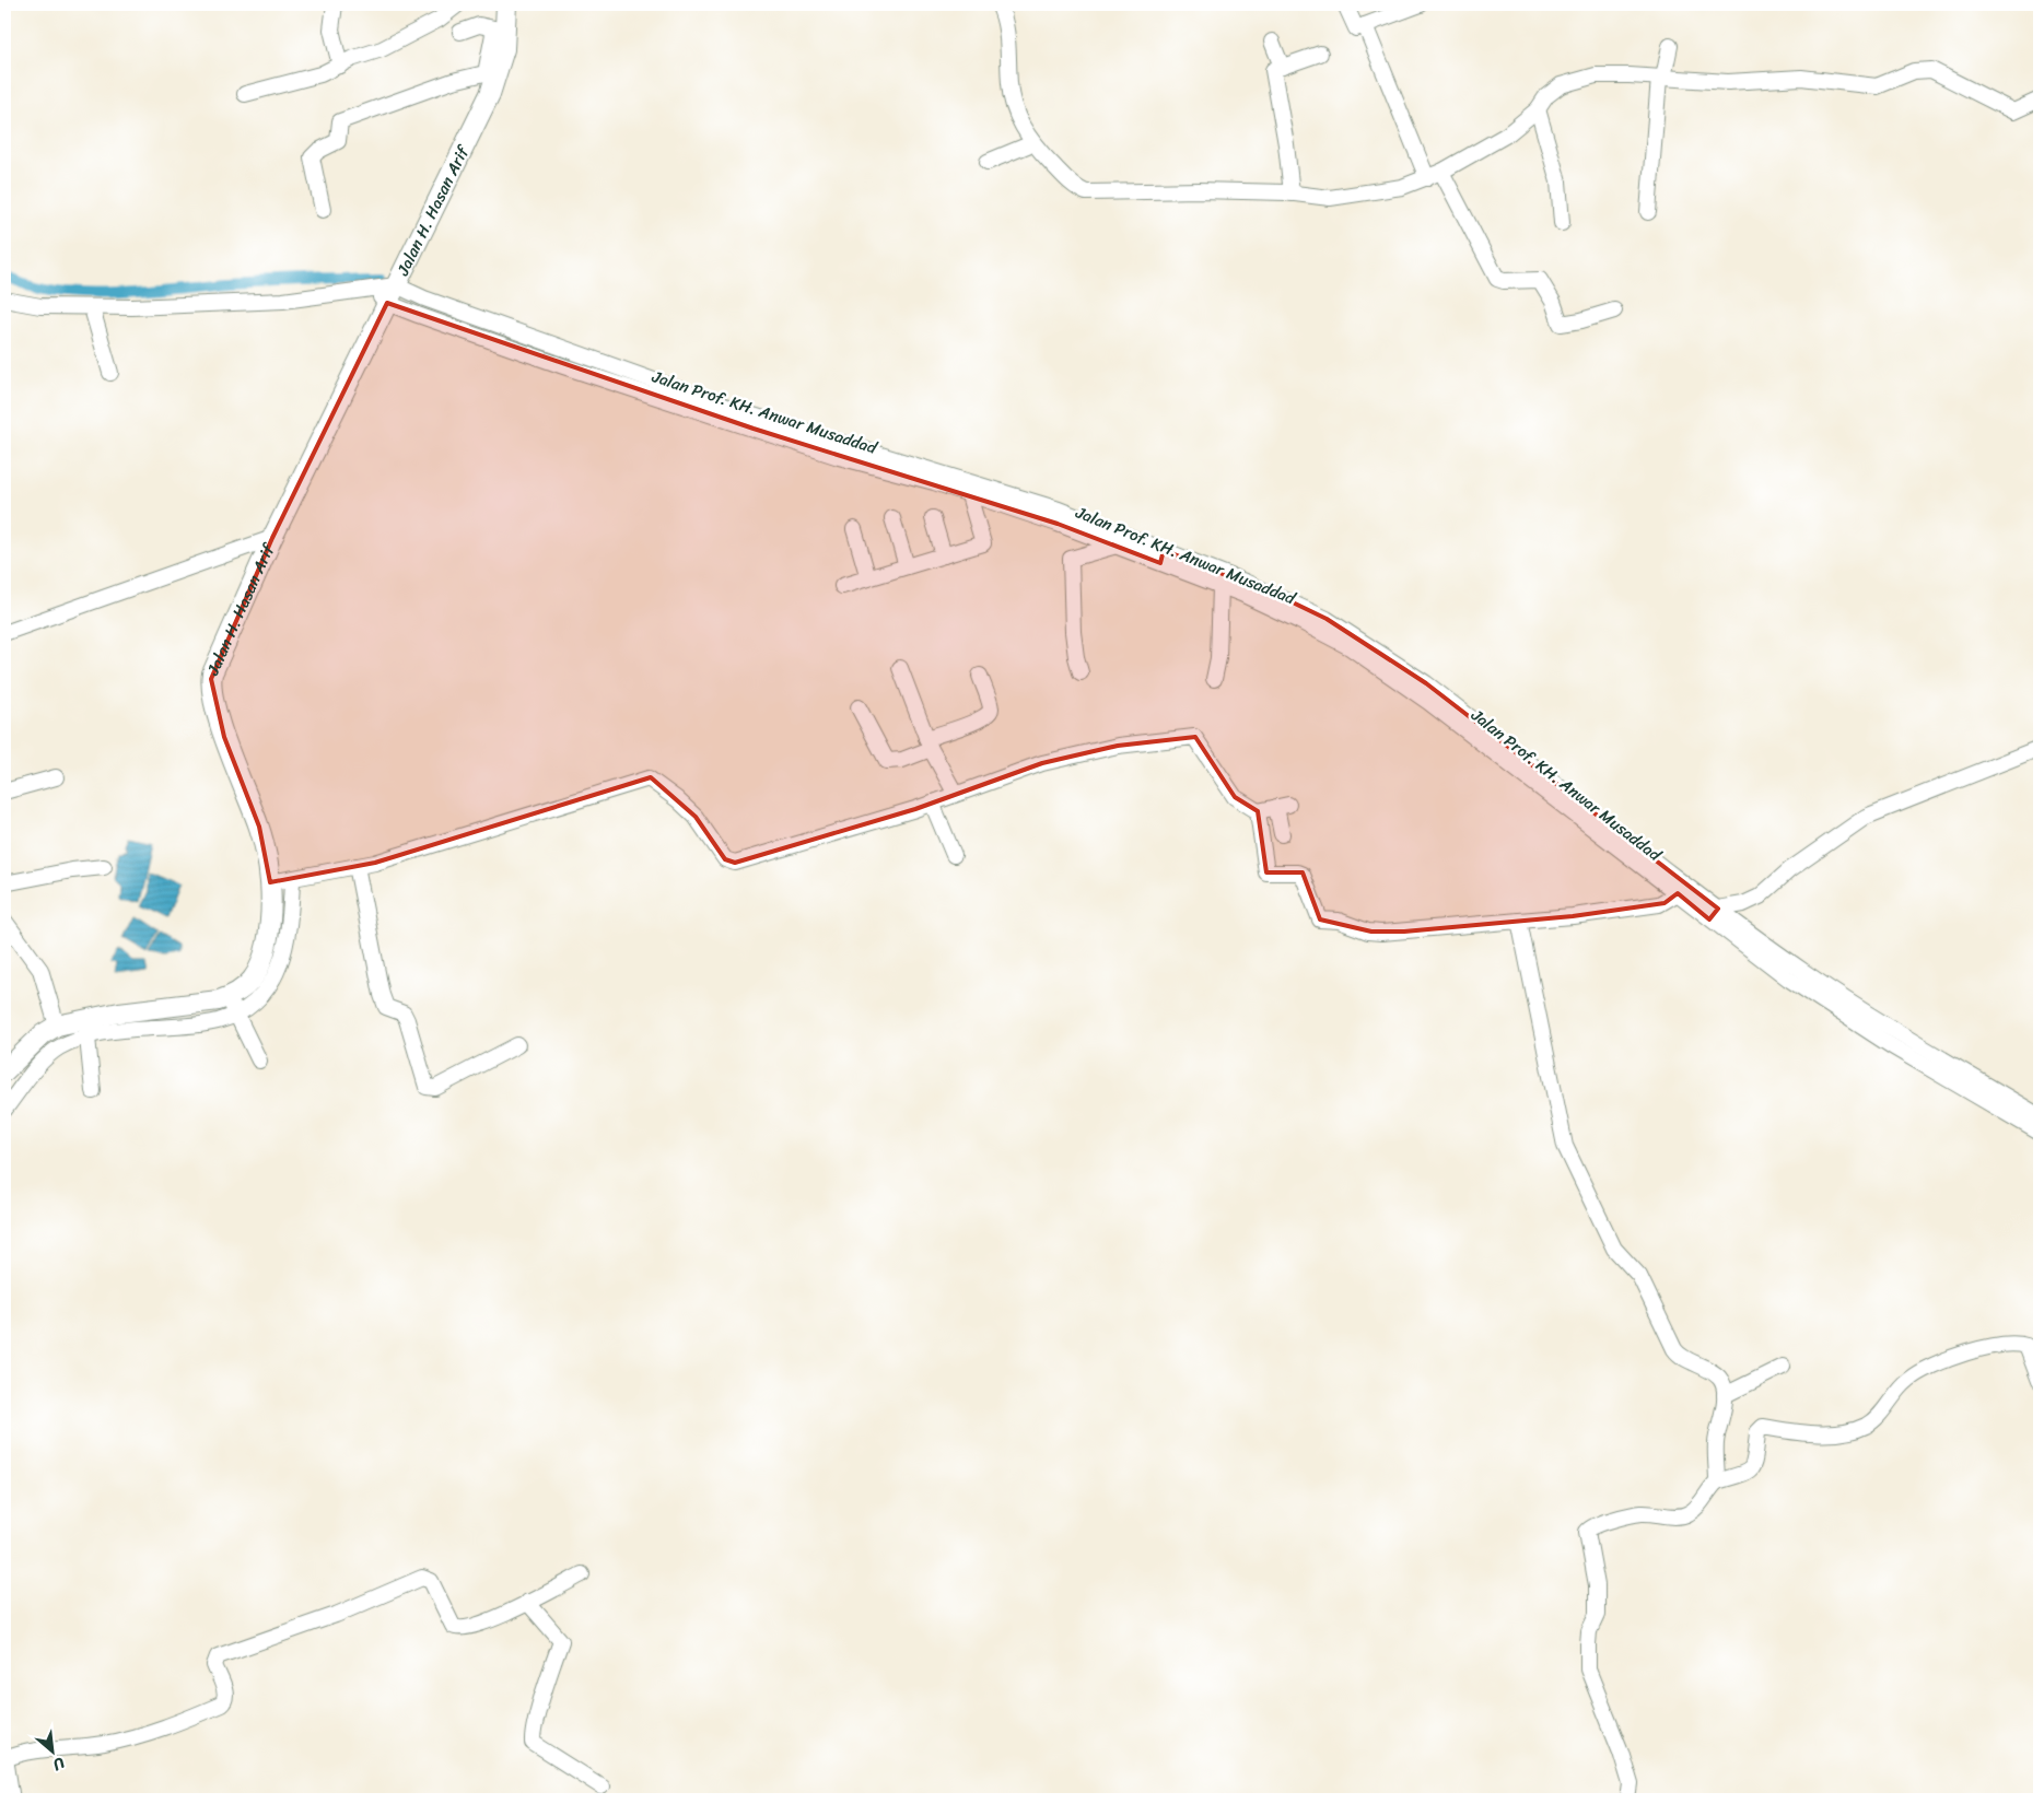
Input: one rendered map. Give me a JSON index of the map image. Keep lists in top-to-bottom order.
{
  "streets": {
    "main road": ["Jalan H. Hasan Arif"],
    "street": ["Jalan Prof. KH. Anwar Musaddad"]
  },
  "crossings": [
    ["Jalan H. Hasan Arif", "Jalan Prof. KH. Anwar Musaddad"]
  ],
  "north": "bottom right"
}
